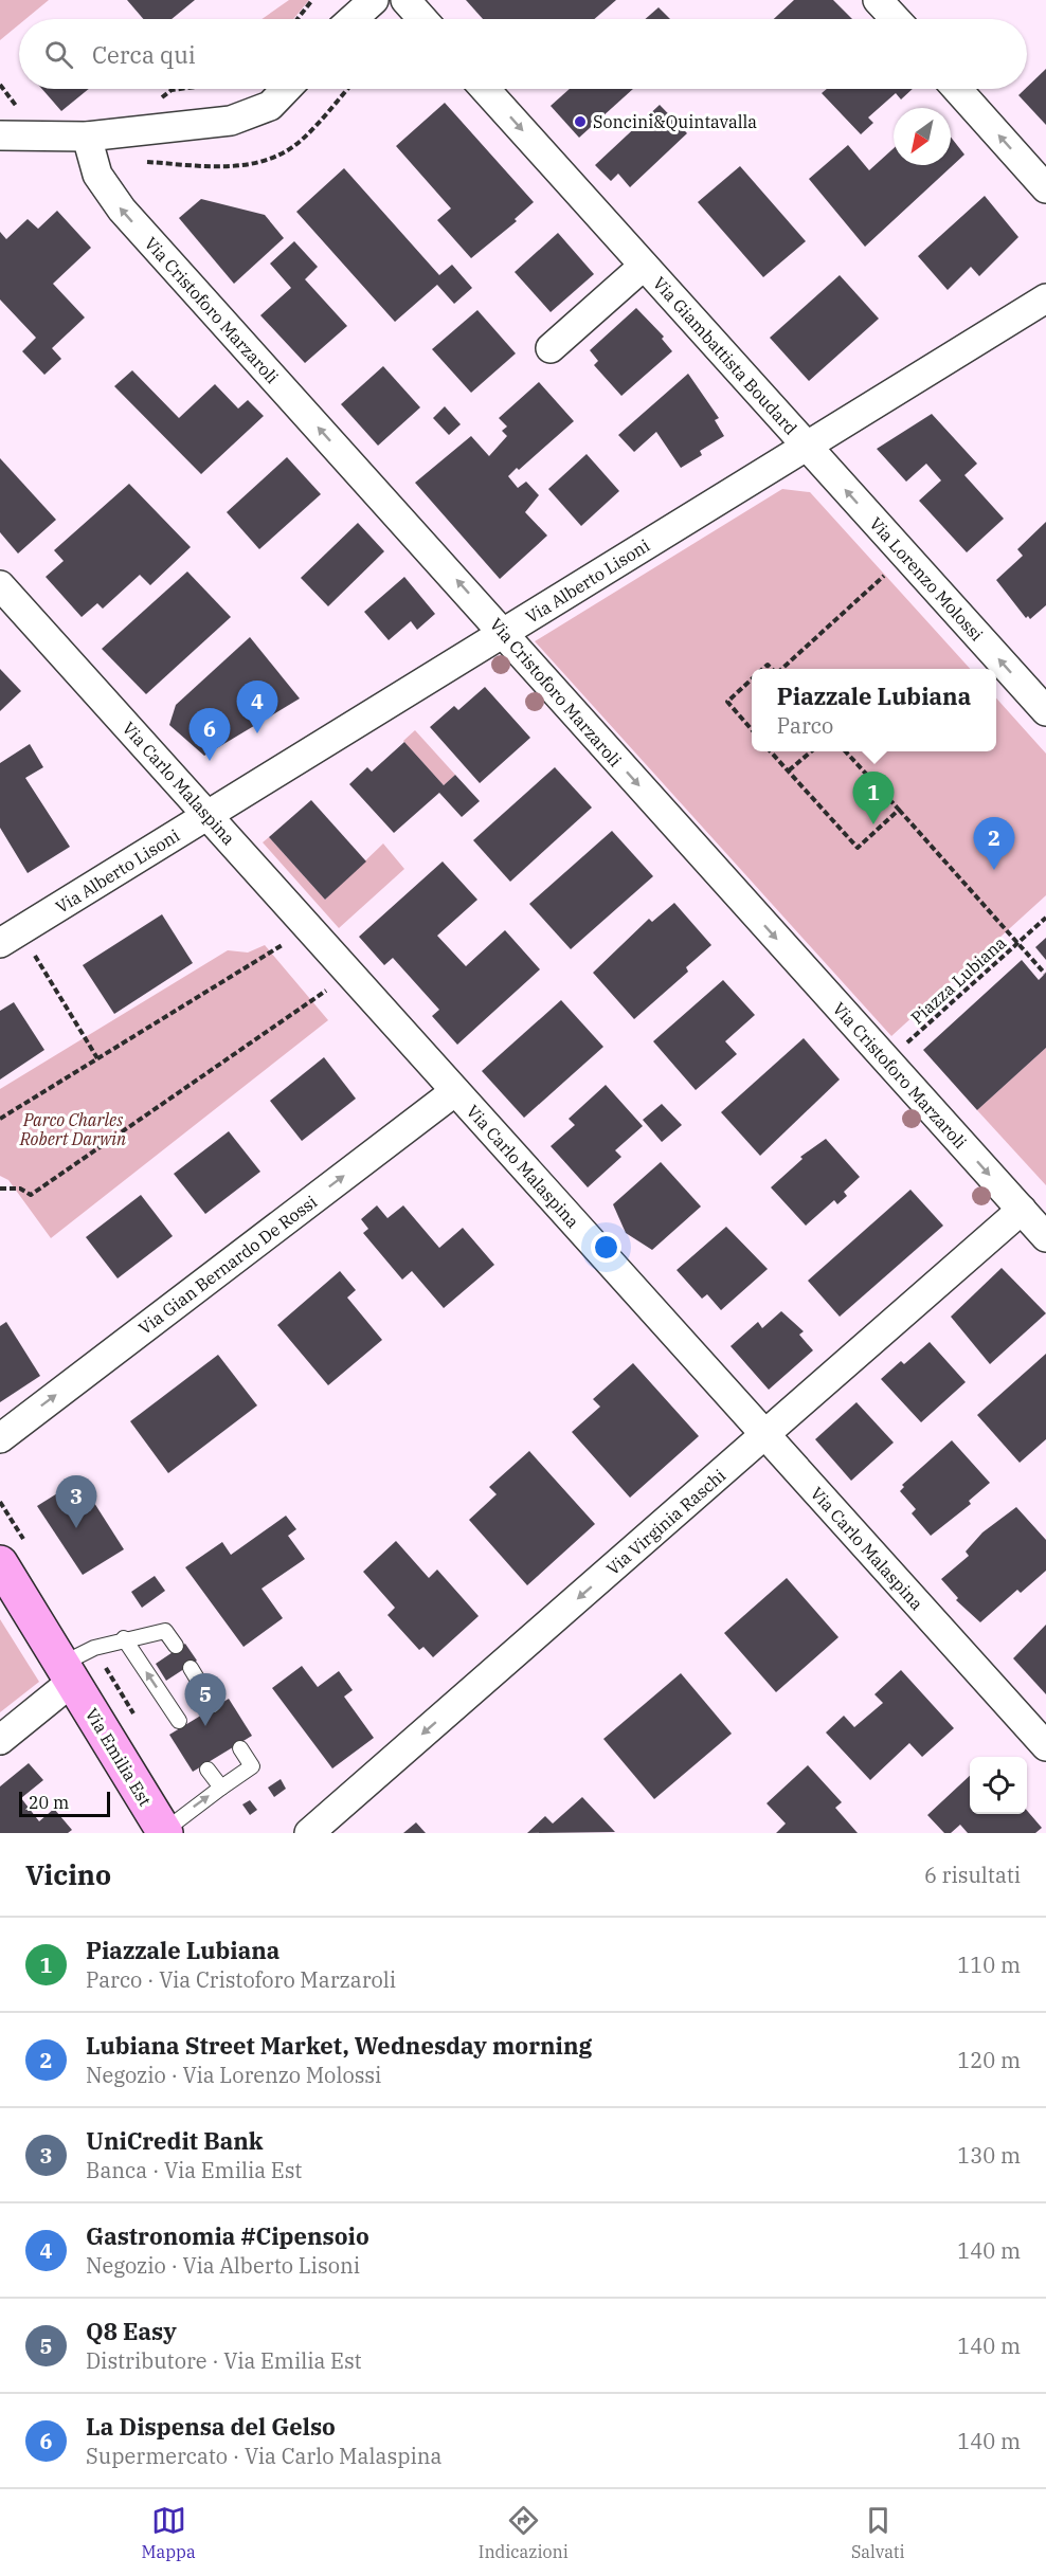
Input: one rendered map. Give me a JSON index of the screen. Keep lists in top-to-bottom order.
{
  "streets": {
    "main road": ["Via Emilia Est"],
    "street": [
      "Via Cristoforo Marzaroli",
      "Via Giambattista Boudard",
      "Via Lorenzo Molossi",
      "Via Alberto Lisoni",
      "Via Carlo Malaspina",
      "Via Gian Bernardo De Rossi",
      "Via Virginia Raschi"
    ],
    "path": ["Piazza Lubiana"]
  },
  "crossings": [
    ["Via Cristoforo Marzaroli", "Via Alberto Lisoni"],
    ["Via Cristoforo Marzaroli", "Piazza Lubiana"],
    ["Via Cristoforo Marzaroli", "Via Virginia Raschi"],
    ["Via Giambattista Boudard", "Via Lorenzo Molossi"],
    ["Via Giambattista Boudard", "Via Alberto Lisoni"],
    ["Via Lorenzo Molossi", "Via Alberto Lisoni"],
    ["Via Alberto Lisoni", "Via Carlo Malaspina"],
    ["Via Carlo Malaspina", "Via Gian Bernardo De Rossi"],
    ["Via Carlo Malaspina", "Via Virginia Raschi"]
  ],
  "one_way": [
    "Via Giambattista Boudard",
    "Via Lorenzo Molossi",
    "Via Gian Bernardo De Rossi",
    "Via Virginia Raschi"
  ],
  "parks": ["Parco Charles Robert Darwin"],
  "places": ["Soncini&Quintavalla"],
  "scale_bar": "20 m",
  "north": "bottom left",
  "page": {
    "search": "Cerca qui",
    "popup": ["Piazzale Lubiana", "Parco"],
    "pins": [
      "4",
      "6",
      "1",
      "2",
      "3",
      "5"
    ],
    "scale": "20 m",
    "heading": ["Vicino", "6 risultati"],
    "list": [
      {
        "mark": "1",
        "name": "Piazzale Lubiana",
        "note": "Parco · Via Cristoforo Marzaroli",
        "value": "110 m"
      },
      {
        "mark": "2",
        "name": "Lubiana Street Market, Wednesday morning",
        "note": "Negozio · Via Lorenzo Molossi",
        "value": "120 m"
      },
      {
        "mark": "3",
        "name": "UniCredit Bank",
        "note": "Banca · Via Emilia Est",
        "value": "130 m"
      },
      {
        "mark": "4",
        "name": "Gastronomia #Cipensoio",
        "note": "Negozio · Via Alberto Lisoni",
        "value": "140 m"
      },
      {
        "mark": "5",
        "name": "Q8 Easy",
        "note": "Distributore · Via Emilia Est",
        "value": "140 m"
      },
      {
        "mark": "6",
        "name": "La Dispensa del Gelso",
        "note": "Supermercato · Via Carlo Malaspina",
        "value": "140 m"
      }
    ],
    "nav": ["Mappa", "Indicazioni", "Salvati"]
  }
}
